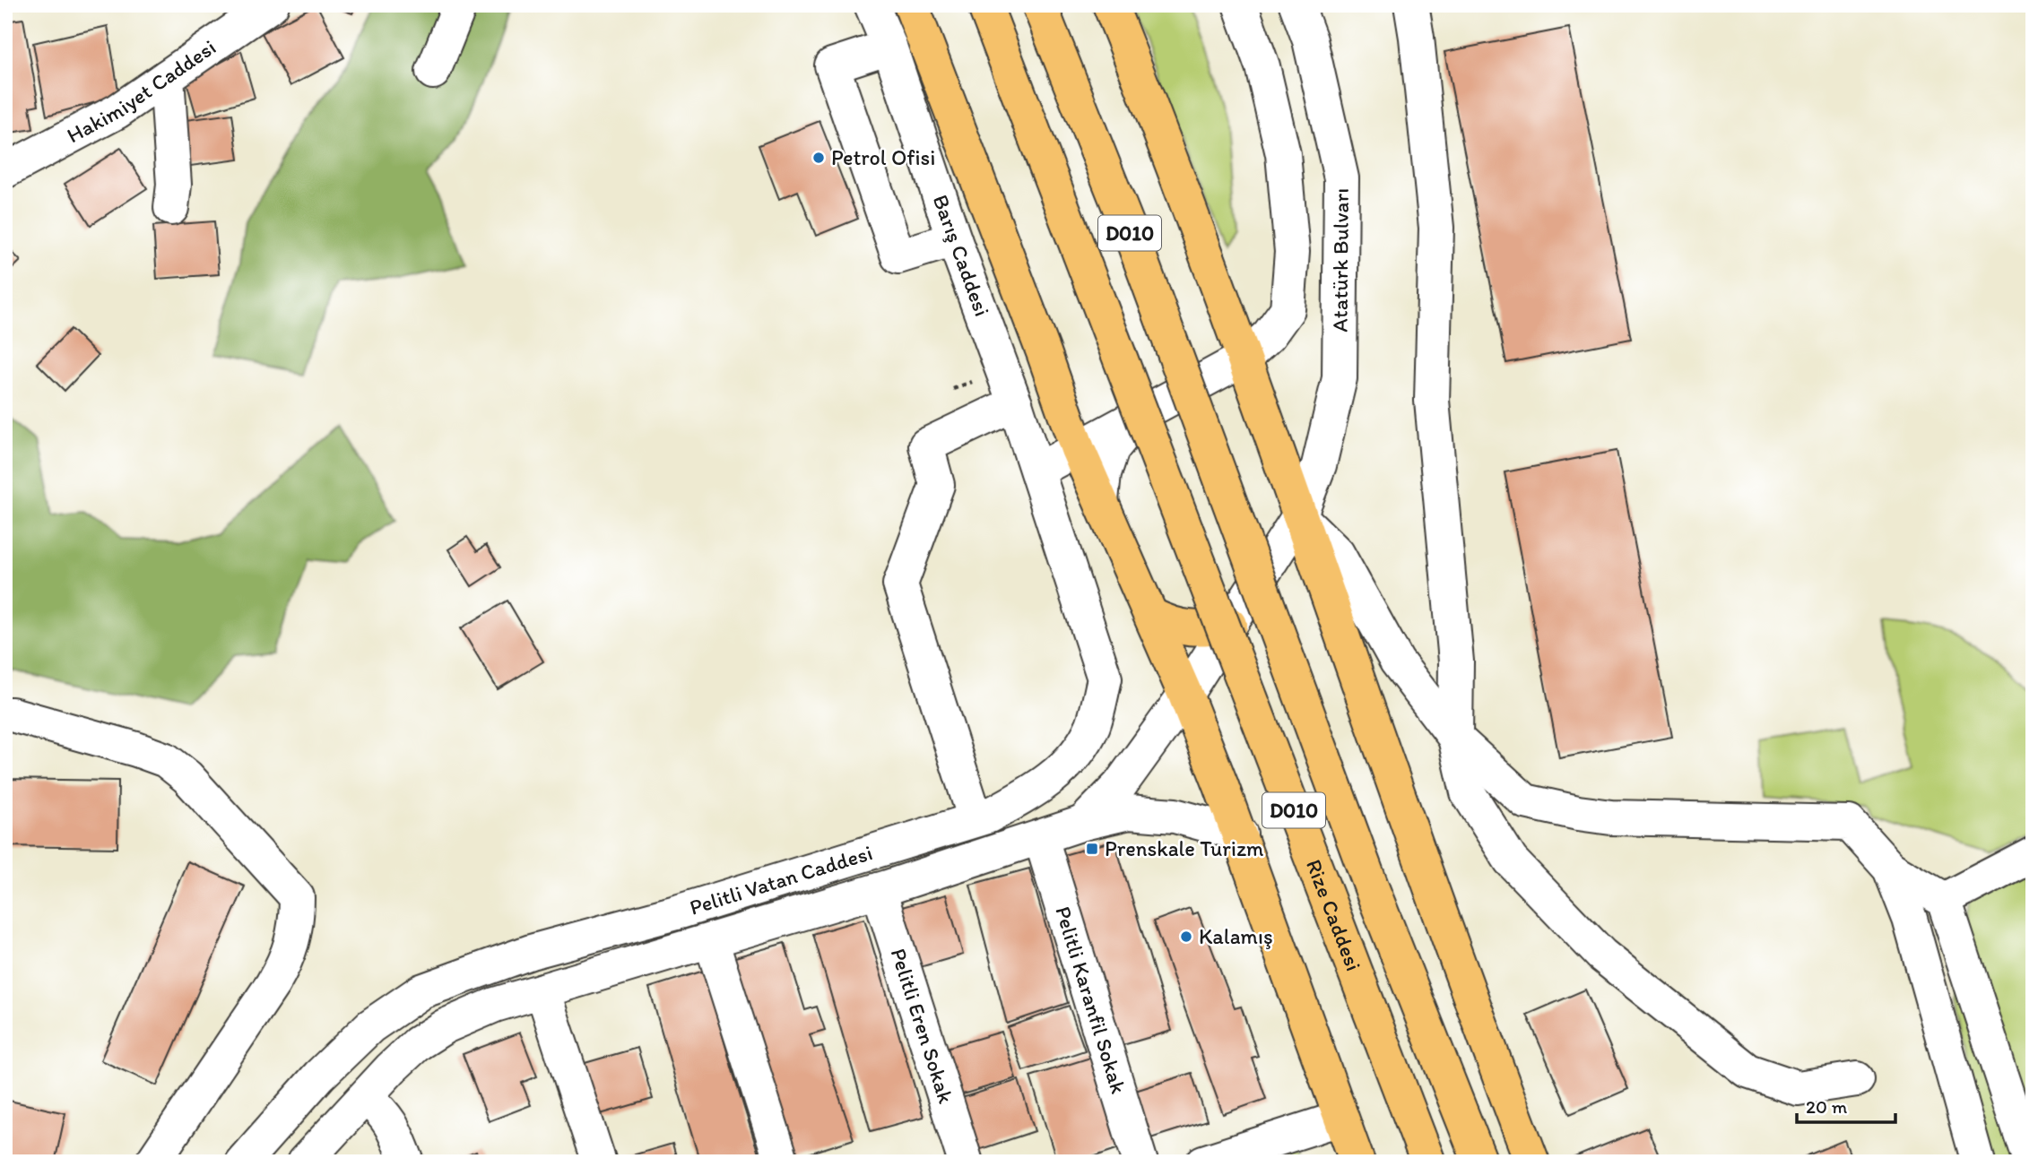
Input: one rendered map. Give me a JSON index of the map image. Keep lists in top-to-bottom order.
{
  "streets": {
    "highway": ["D010", "Rize Caddesi"],
    "street": [
      "Hakimiyet Caddesi",
      "Barış Caddesi",
      "Atatürk Bulvarı",
      "Pelitli Vatan Caddesi",
      "Pelitli Karanfil Sokak",
      "Pelitli Eren Sokak"
    ]
  },
  "crossings": [
    ["Barış Caddesi", "Pelitli Vatan Caddesi"],
    ["Atatürk Bulvarı", "Pelitli Vatan Caddesi"],
    ["Pelitli Vatan Caddesi", "Pelitli Karanfil Sokak"],
    ["Pelitli Vatan Caddesi", "Pelitli Eren Sokak"]
  ],
  "places": {
    "other": ["Petrol Ofisi", "Kalamış"],
    "transit": ["Prenskale Turizm"]
  },
  "scale_bar": "20 m"
}
